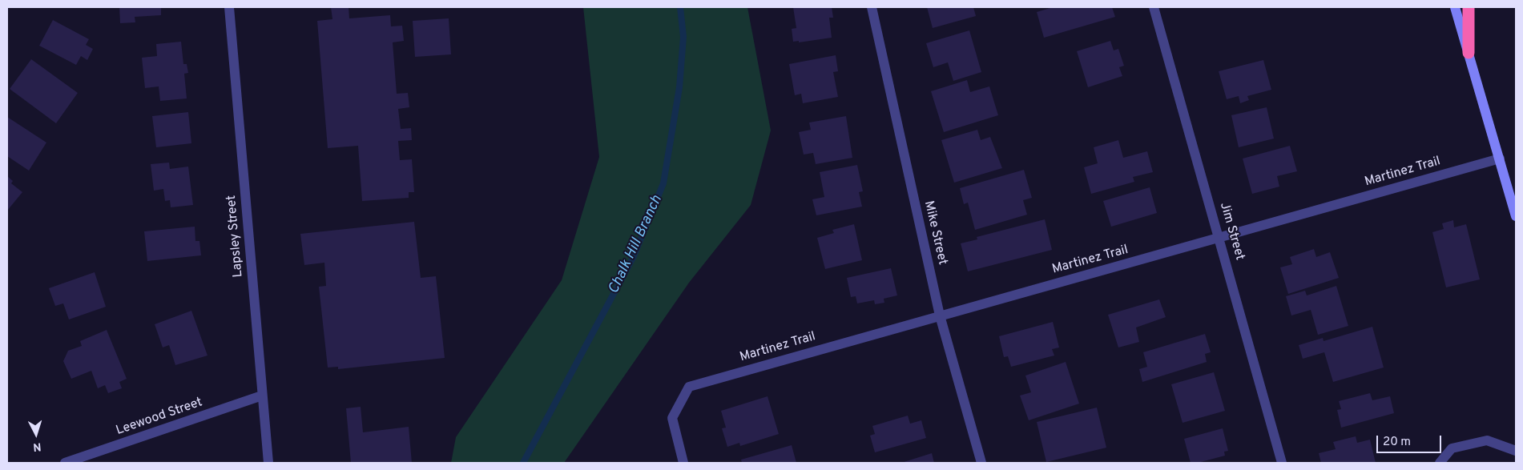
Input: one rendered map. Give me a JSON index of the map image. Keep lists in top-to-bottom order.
{
  "streets": {
    "street": [
      "Martinez Trail",
      "Jim Street",
      "Mike Street",
      "Lapsley Street",
      "Leewood Street"
    ]
  },
  "crossings": [
    ["Martinez Trail", "Jim Street"],
    ["Martinez Trail", "Mike Street"],
    ["Lapsley Street", "Leewood Street"]
  ],
  "water": ["Chalk Hill Branch"],
  "scale_bar": "20 m",
  "north": "bottom"
}
